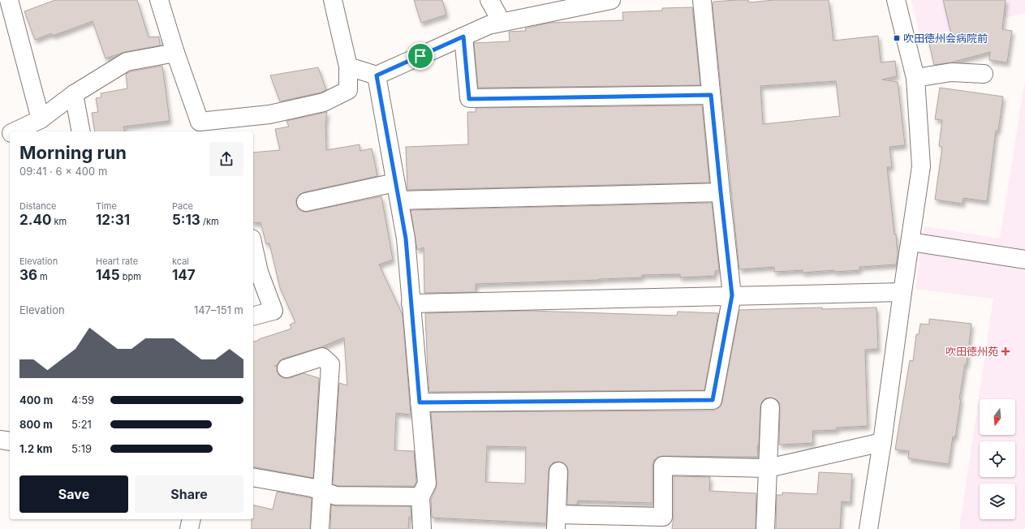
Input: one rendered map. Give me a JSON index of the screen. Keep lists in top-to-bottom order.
{
  "places": {
    "transit": ["吹田徳州会病院前"],
    "health": ["吹田徳州苑"]
  },
  "north": "bottom",
  "page": {
    "heading": ["Morning run", "09:41 · 6 × 400 m"],
    "stats": [
      ["Distance", "2.40 km"],
      ["Time", "12:31"],
      ["Pace", "5:13 /km"],
      ["Elevation", "36 m"],
      ["Heart rate", "145 bpm"],
      ["kcal", "147"]
    ],
    "chart": ["Elevation", "147–151 m"],
    "list": [
      {
        "name": "400 m",
        "note": "4:59"
      },
      {
        "name": "800 m",
        "note": "5:21"
      },
      {
        "name": "1.2 km",
        "note": "5:19"
      }
    ],
    "buttons": ["Save", "Share"]
  }
}
